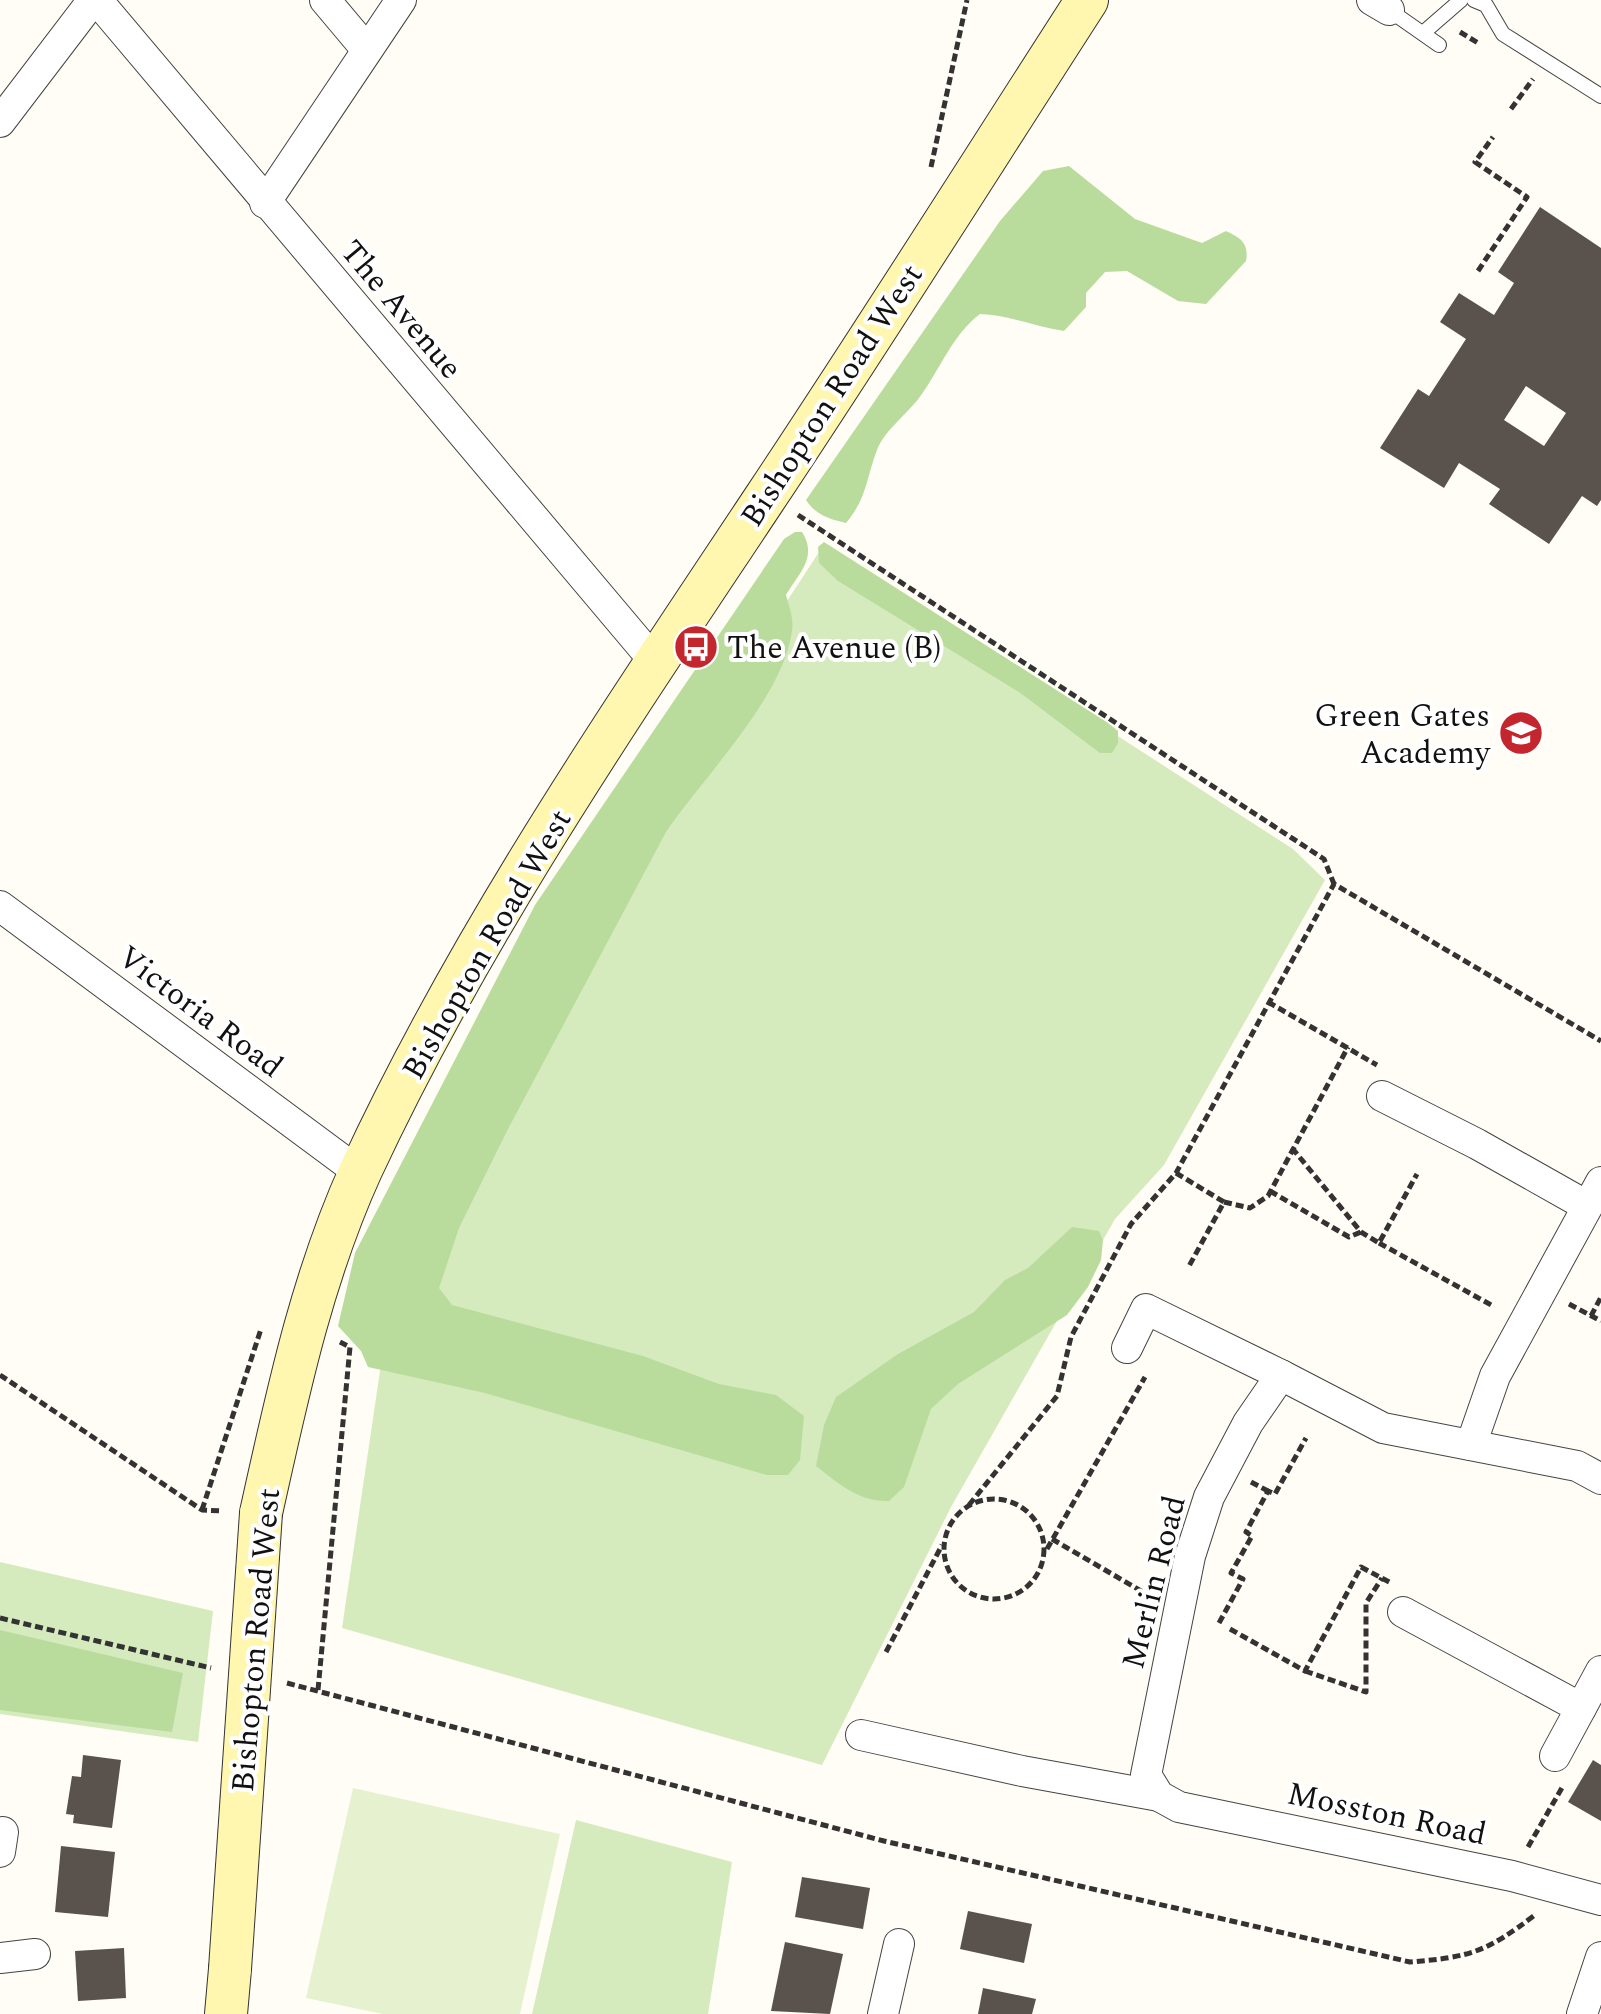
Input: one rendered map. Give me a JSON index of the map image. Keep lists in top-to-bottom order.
{
  "streets": {
    "street": [
      "The Avenue",
      "Bishopton Road West",
      "Victoria Road",
      "Merlin Road",
      "Mosston Road"
    ]
  },
  "crossings": [
    ["The Avenue", "Bishopton Road West"],
    ["Bishopton Road West", "Victoria Road"],
    ["Merlin Road", "Mosston Road"]
  ],
  "places": {
    "bus stop": ["The Avenue (B)"],
    "school or university": ["Green Gates Academy"]
  }
}
